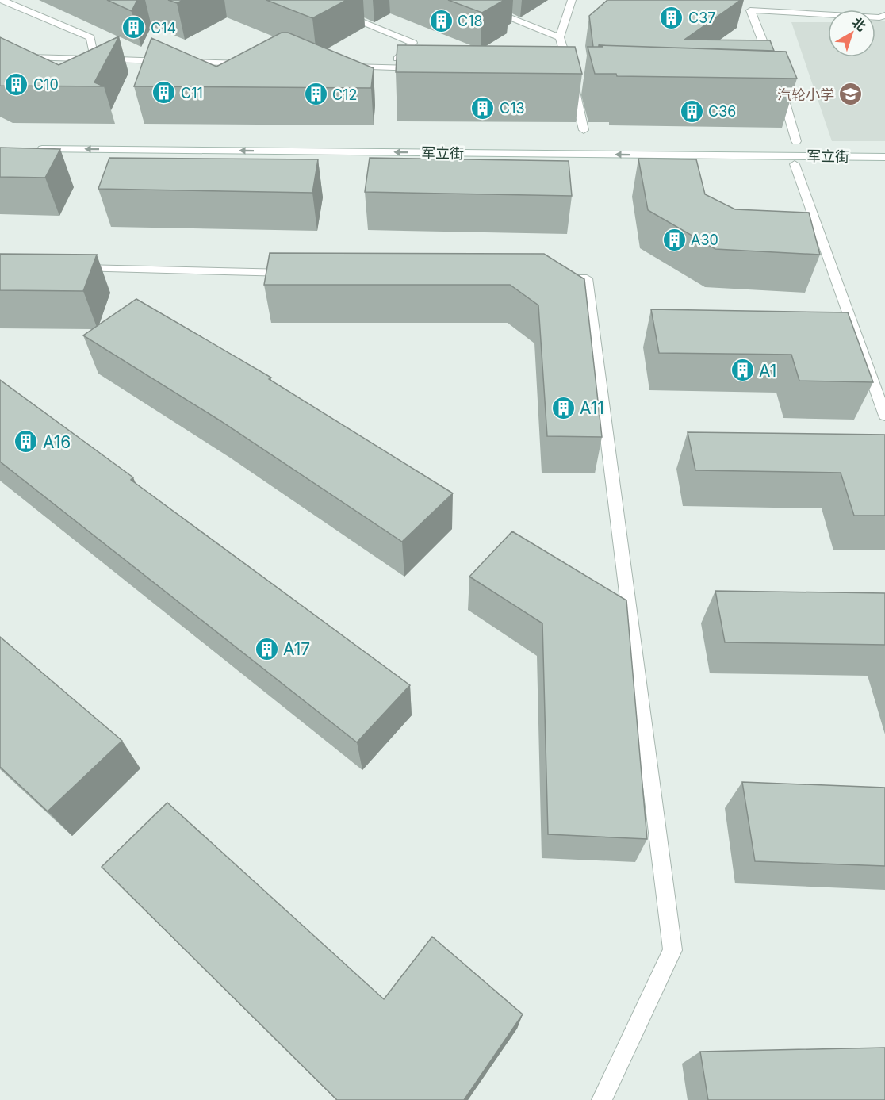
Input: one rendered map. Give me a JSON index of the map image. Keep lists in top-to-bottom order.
{
  "streets": {
    "street": ["军立街"]
  },
  "places": {
    "building": [
      "C37",
      "C18",
      "C14",
      "C10",
      "C11",
      "C12",
      "C13",
      "C36",
      "A30",
      "A1",
      "A11",
      "A16",
      "A17"
    ],
    "school or university": ["汽轮小学"]
  },
  "north": "top right"
}
